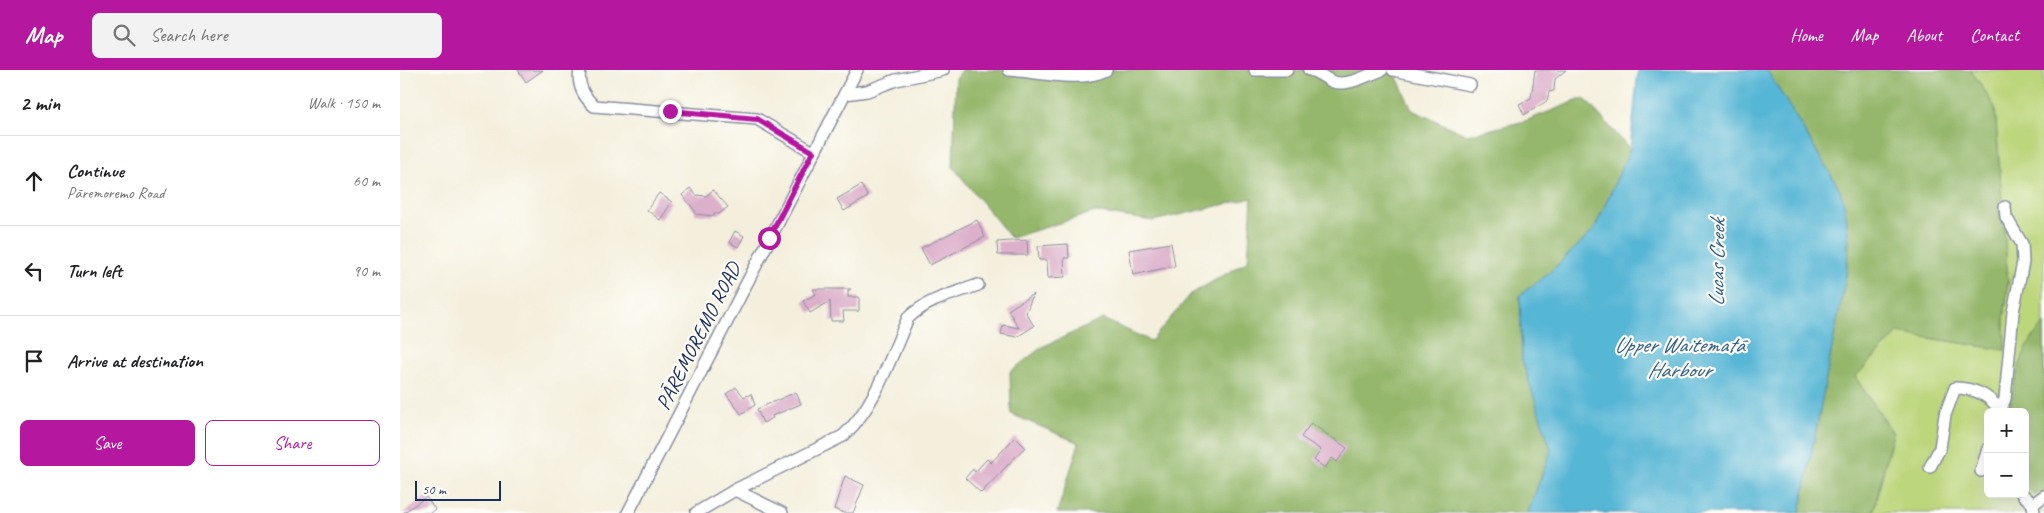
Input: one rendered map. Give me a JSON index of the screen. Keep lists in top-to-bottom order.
{
  "streets": {
    "street": ["PĀREMOREMO ROAD"]
  },
  "water": ["Lucas Creek", "Upper Waitematā Harbour"],
  "scale_bar": "50 m",
  "page": {
    "header": "Map",
    "search": "Search here",
    "nav": [
      "Home",
      "Map",
      "About",
      "Contact"
    ],
    "heading": ["2 min", "Walk · 150 m"],
    "list": [
      ["Continue", "Pāremoremo Road", "60 m"],
      ["Turn left", "90 m"],
      "Arrive at destination"
    ],
    "buttons": ["Save", "Share"],
    "map_buttons": ["+", "−"],
    "scale": "50 m"
  }
}
